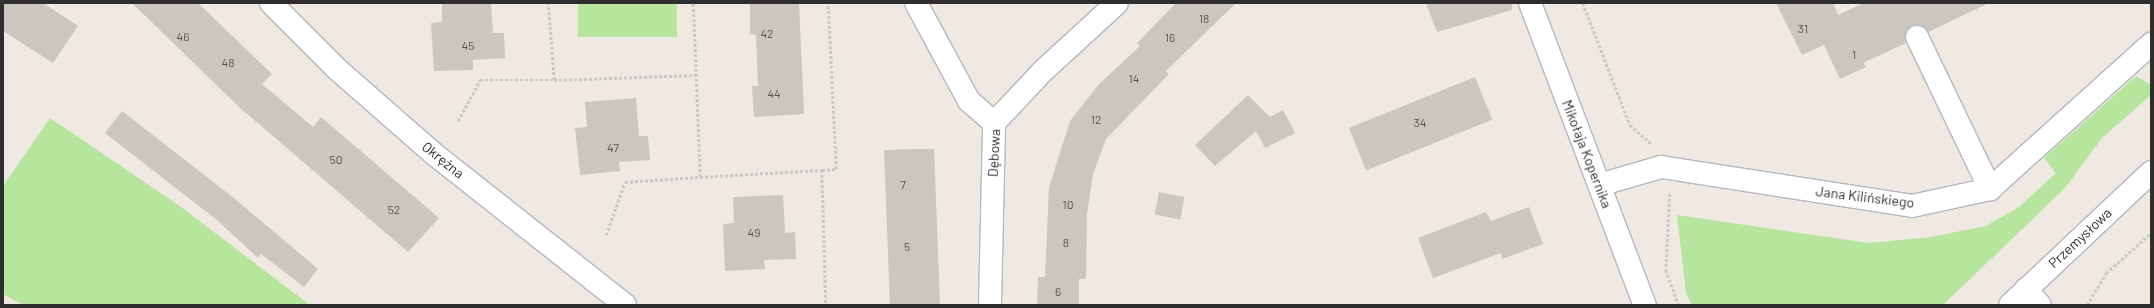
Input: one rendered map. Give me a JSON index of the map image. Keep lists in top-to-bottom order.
{
  "streets": {
    "street": [
      "Dębowa",
      "Mikołaja Kopernika",
      "Okrężna",
      "Jana Kilińskiego",
      "Przemysłowa"
    ]
  },
  "crossings": [
    ["Mikołaja Kopernika", "Jana Kilińskiego"]
  ],
  "house_numbers": [
    "18",
    "31",
    "42",
    "46",
    "16",
    "45",
    "1",
    "48",
    "14",
    "44",
    "12",
    "34",
    "47",
    "50",
    "7",
    "10",
    "52",
    "49",
    "8",
    "5",
    "6"
  ]
}
